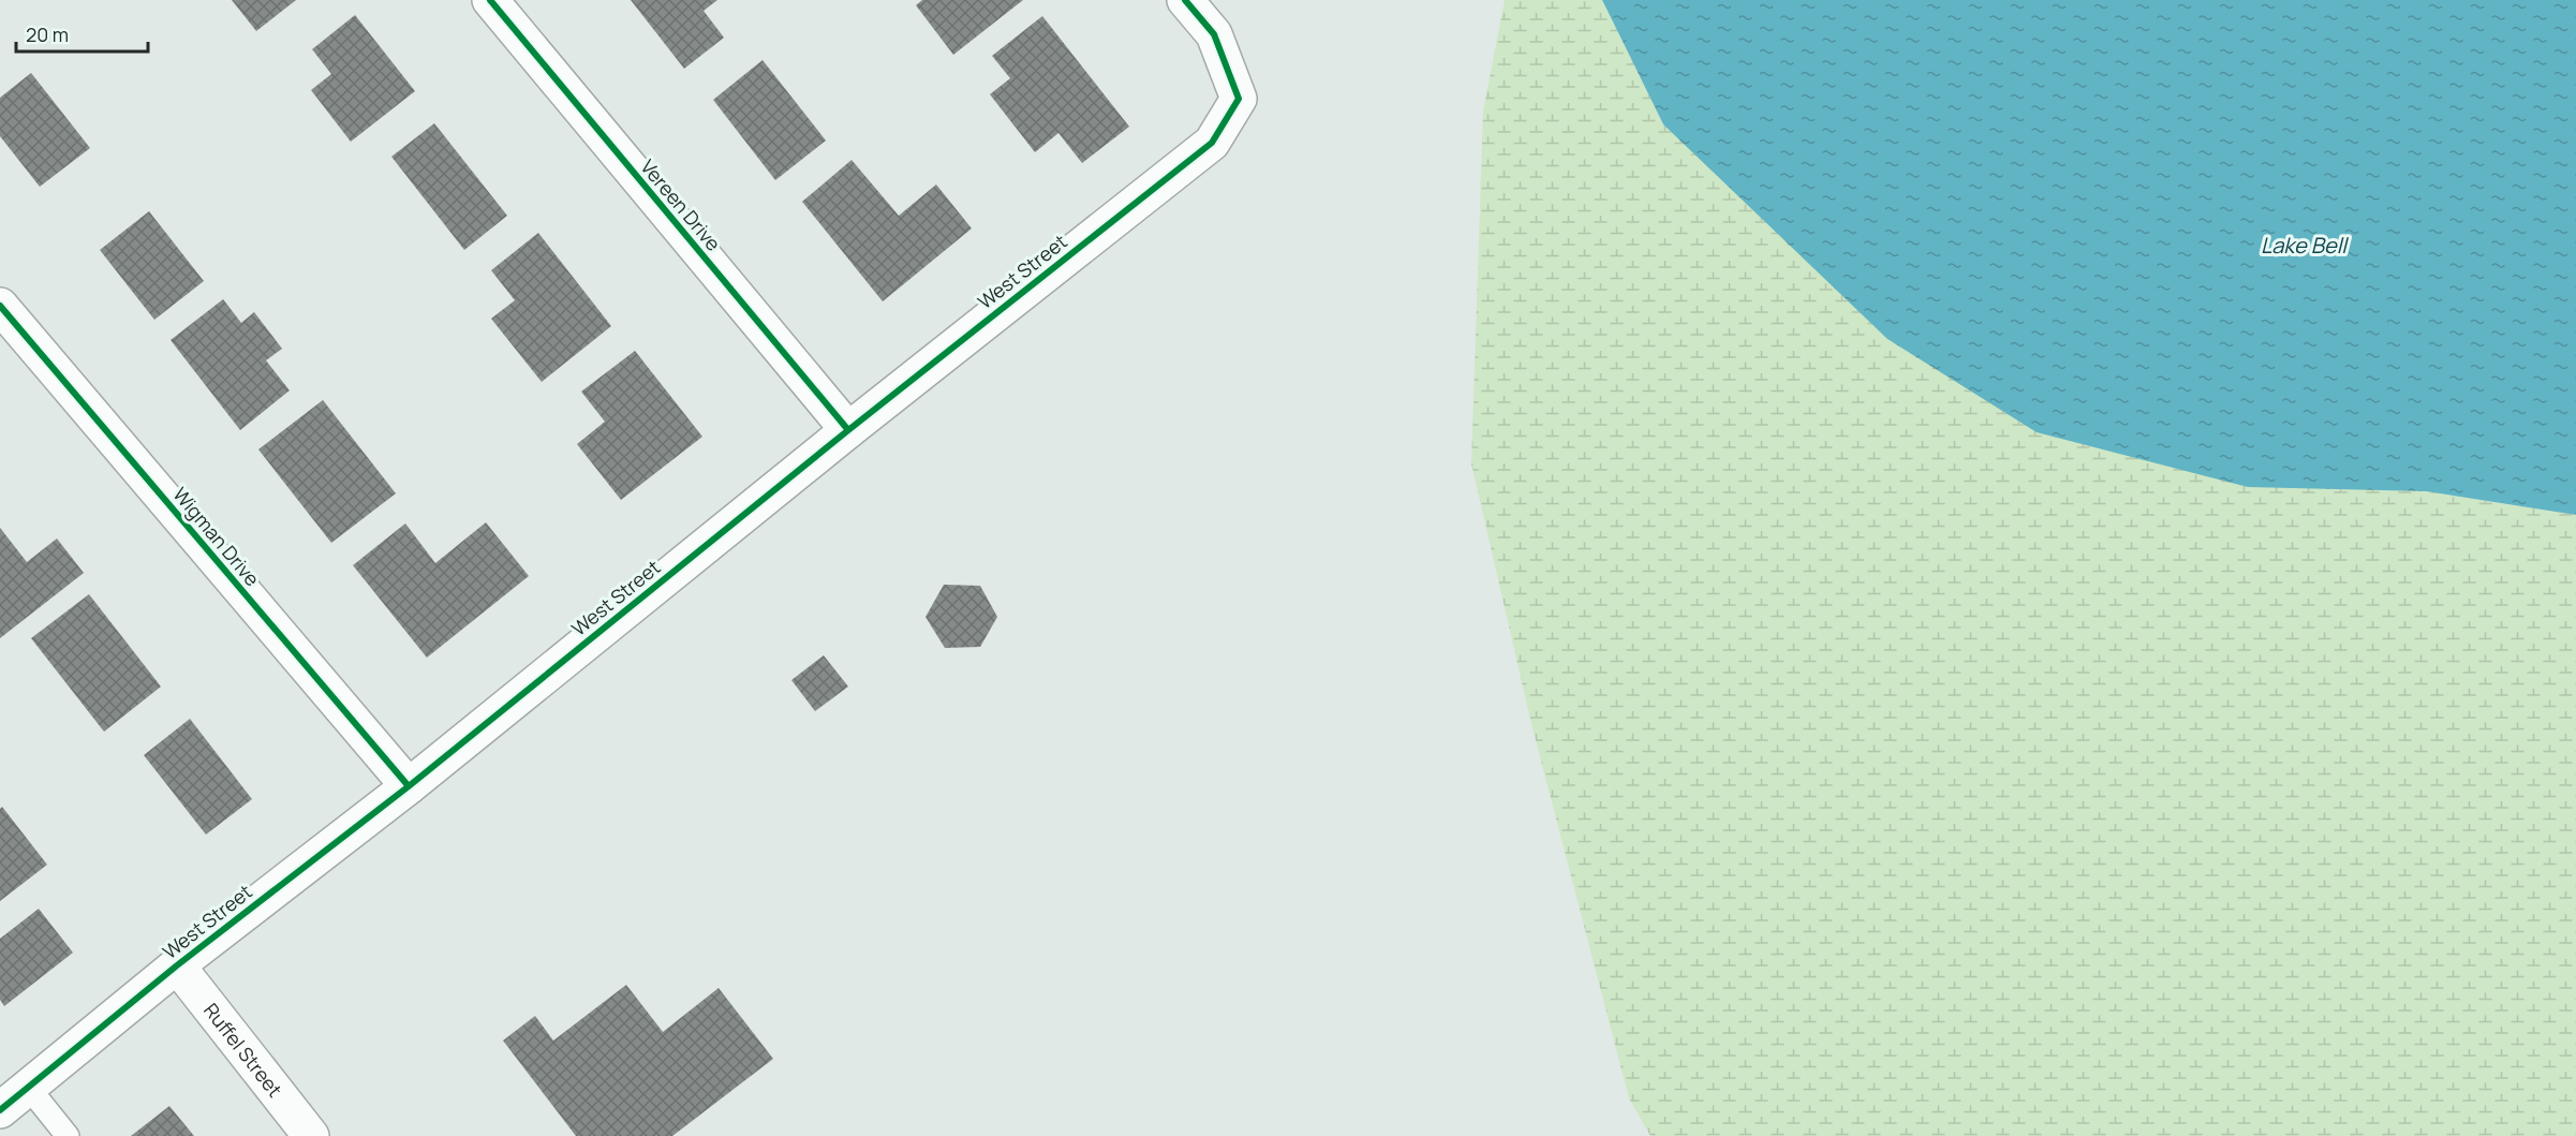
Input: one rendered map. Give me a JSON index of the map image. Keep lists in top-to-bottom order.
{
  "streets": {
    "street": [
      "Vereen Drive",
      "West Street",
      "Wigman Drive",
      "Ruffel Street"
    ]
  },
  "crossings": [
    ["Vereen Drive", "West Street"],
    ["West Street", "Wigman Drive"],
    ["West Street", "Ruffel Street"]
  ],
  "water": ["Lake Bell"],
  "scale_bar": "20 m"
}
